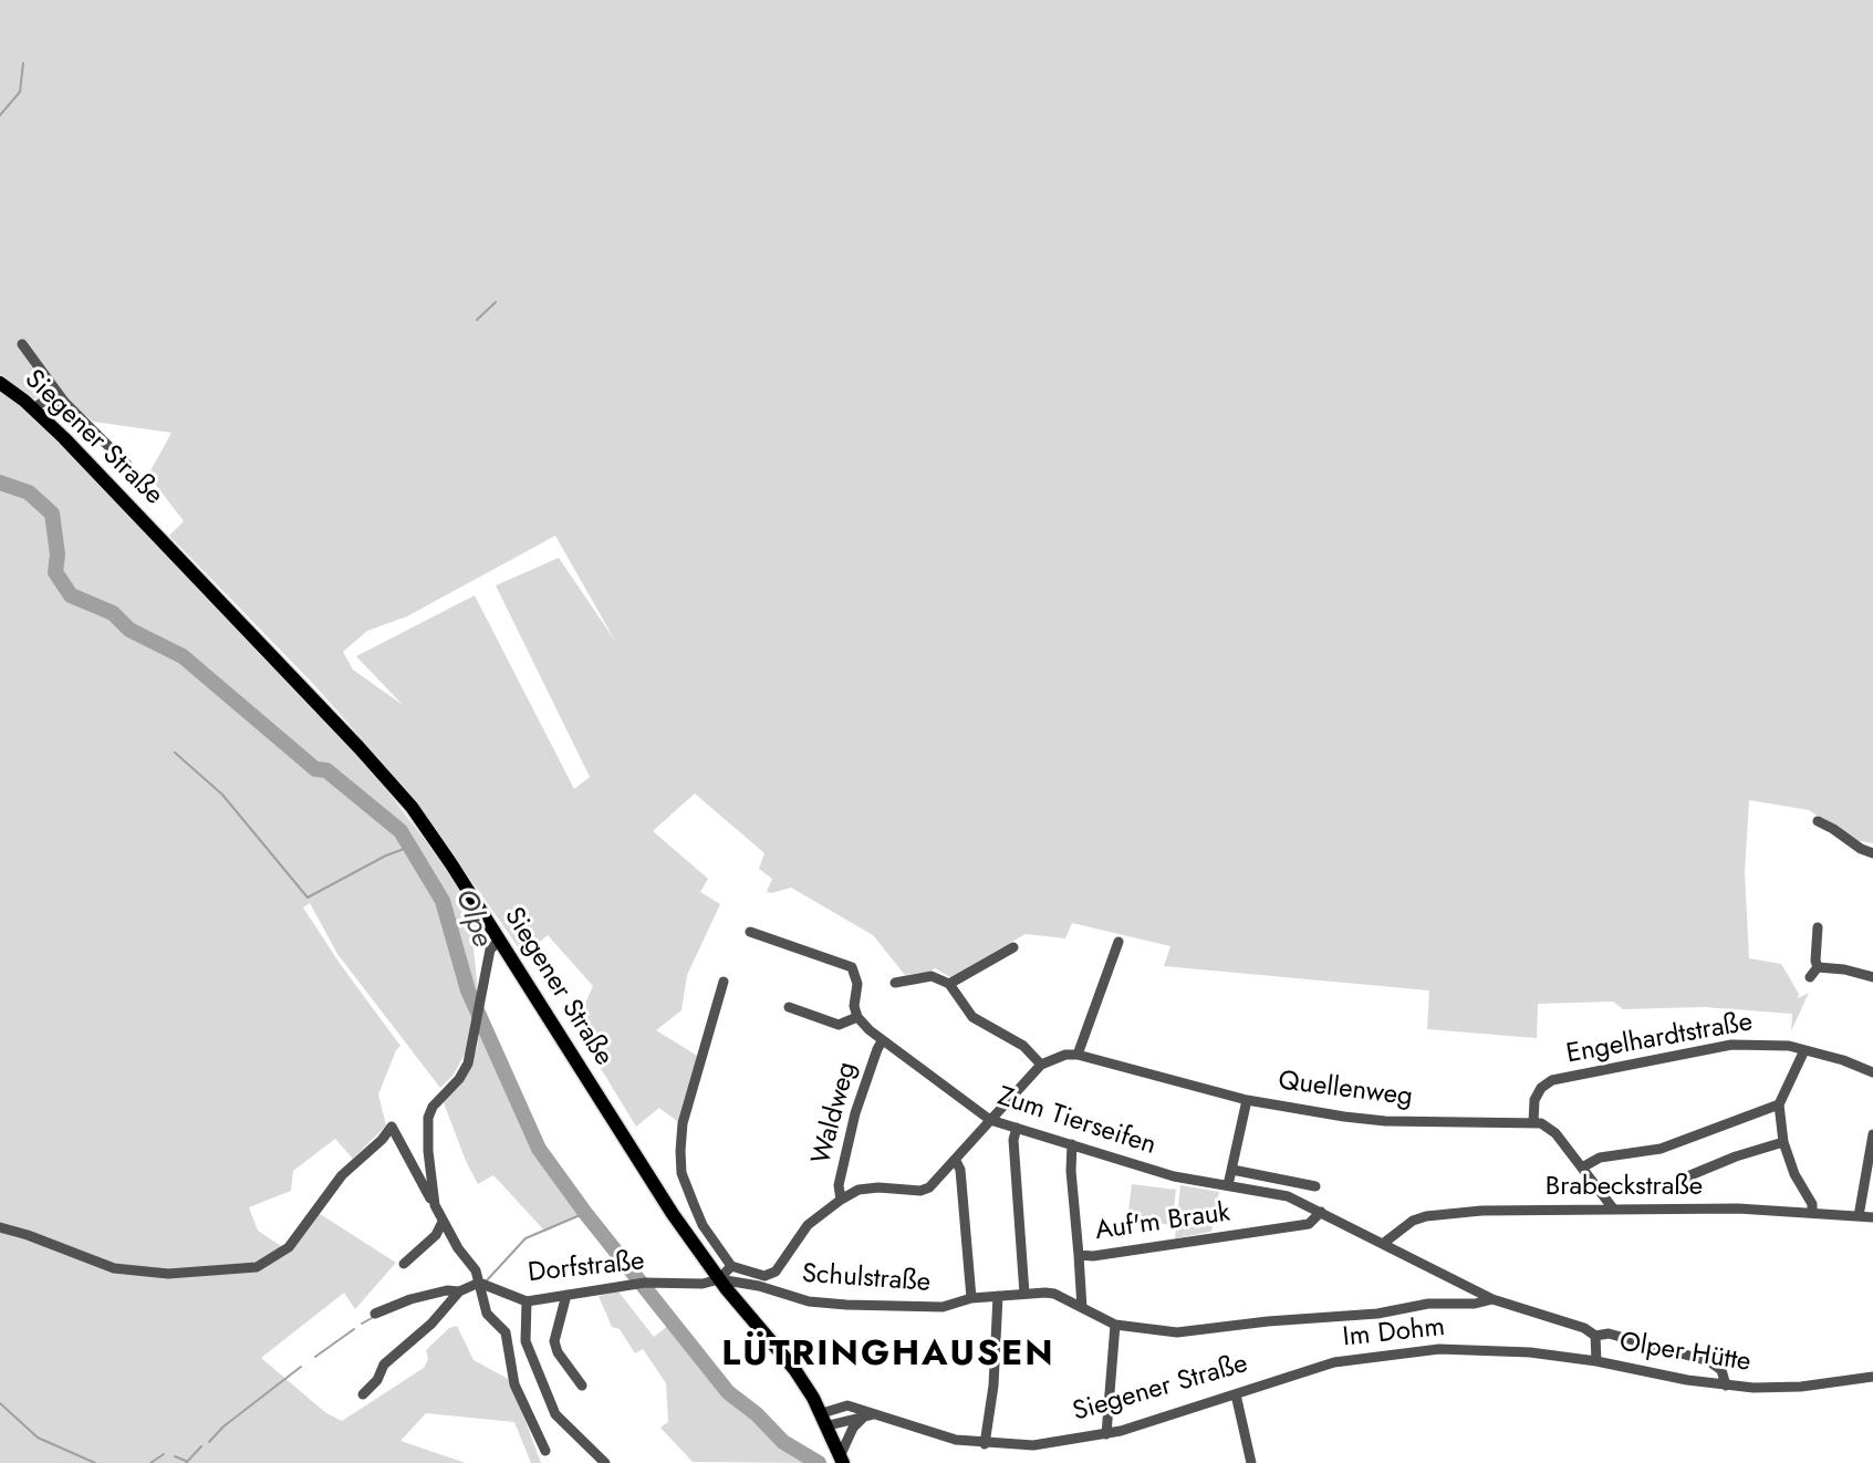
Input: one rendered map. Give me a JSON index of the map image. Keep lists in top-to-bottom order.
{
  "streets": {
    "main road": ["Siegener Straße"],
    "street": [
      "Engelhardtstraße",
      "Quellenweg",
      "Waldweg",
      "Zum Tierseifen",
      "Brabeckstraße",
      "Auf'm Brauk",
      "Dorfstraße",
      "Schulstraße",
      "Im Dohm",
      "Olper Hütte"
    ]
  },
  "crossings": [
    ["Siegener Straße", "Dorfstraße"],
    ["Siegener Straße", "Schulstraße"],
    ["Siegener Straße", "Im Dohm"],
    ["Engelhardtstraße", "Quellenweg"],
    ["Waldweg", "Zum Tierseifen"],
    ["Zum Tierseifen", "Brabeckstraße"],
    ["Zum Tierseifen", "Auf'm Brauk"],
    ["Zum Tierseifen", "Schulstraße"],
    ["Auf'm Brauk", "Schulstraße"],
    ["Dorfstraße", "Schulstraße"],
    ["Im Dohm", "Olper Hütte"]
  ],
  "districts": ["LÜTRINGHAUSEN"],
  "water": ["Olpe"]
}
